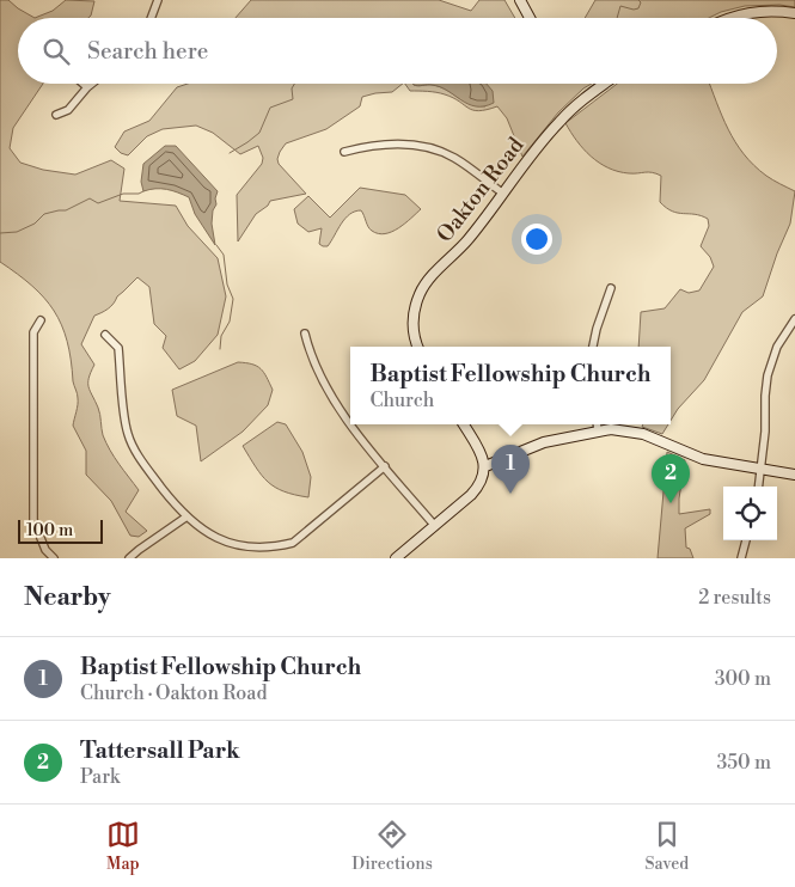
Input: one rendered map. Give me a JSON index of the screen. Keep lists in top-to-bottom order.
{
  "streets": {
    "street": ["Oakton Road"]
  },
  "scale_bar": "100 m",
  "page": {
    "search": "Search here",
    "popup": ["Baptist Fellowship Church", "Church"],
    "pins": ["1", "2"],
    "scale": "100 m",
    "heading": ["Nearby", "2 results"],
    "list": [
      {
        "mark": "1",
        "name": "Baptist Fellowship Church",
        "note": "Church · Oakton Road",
        "value": "300 m"
      },
      {
        "mark": "2",
        "name": "Tattersall Park",
        "note": "Park",
        "value": "350 m"
      }
    ],
    "nav": ["Map", "Directions", "Saved"]
  }
}
